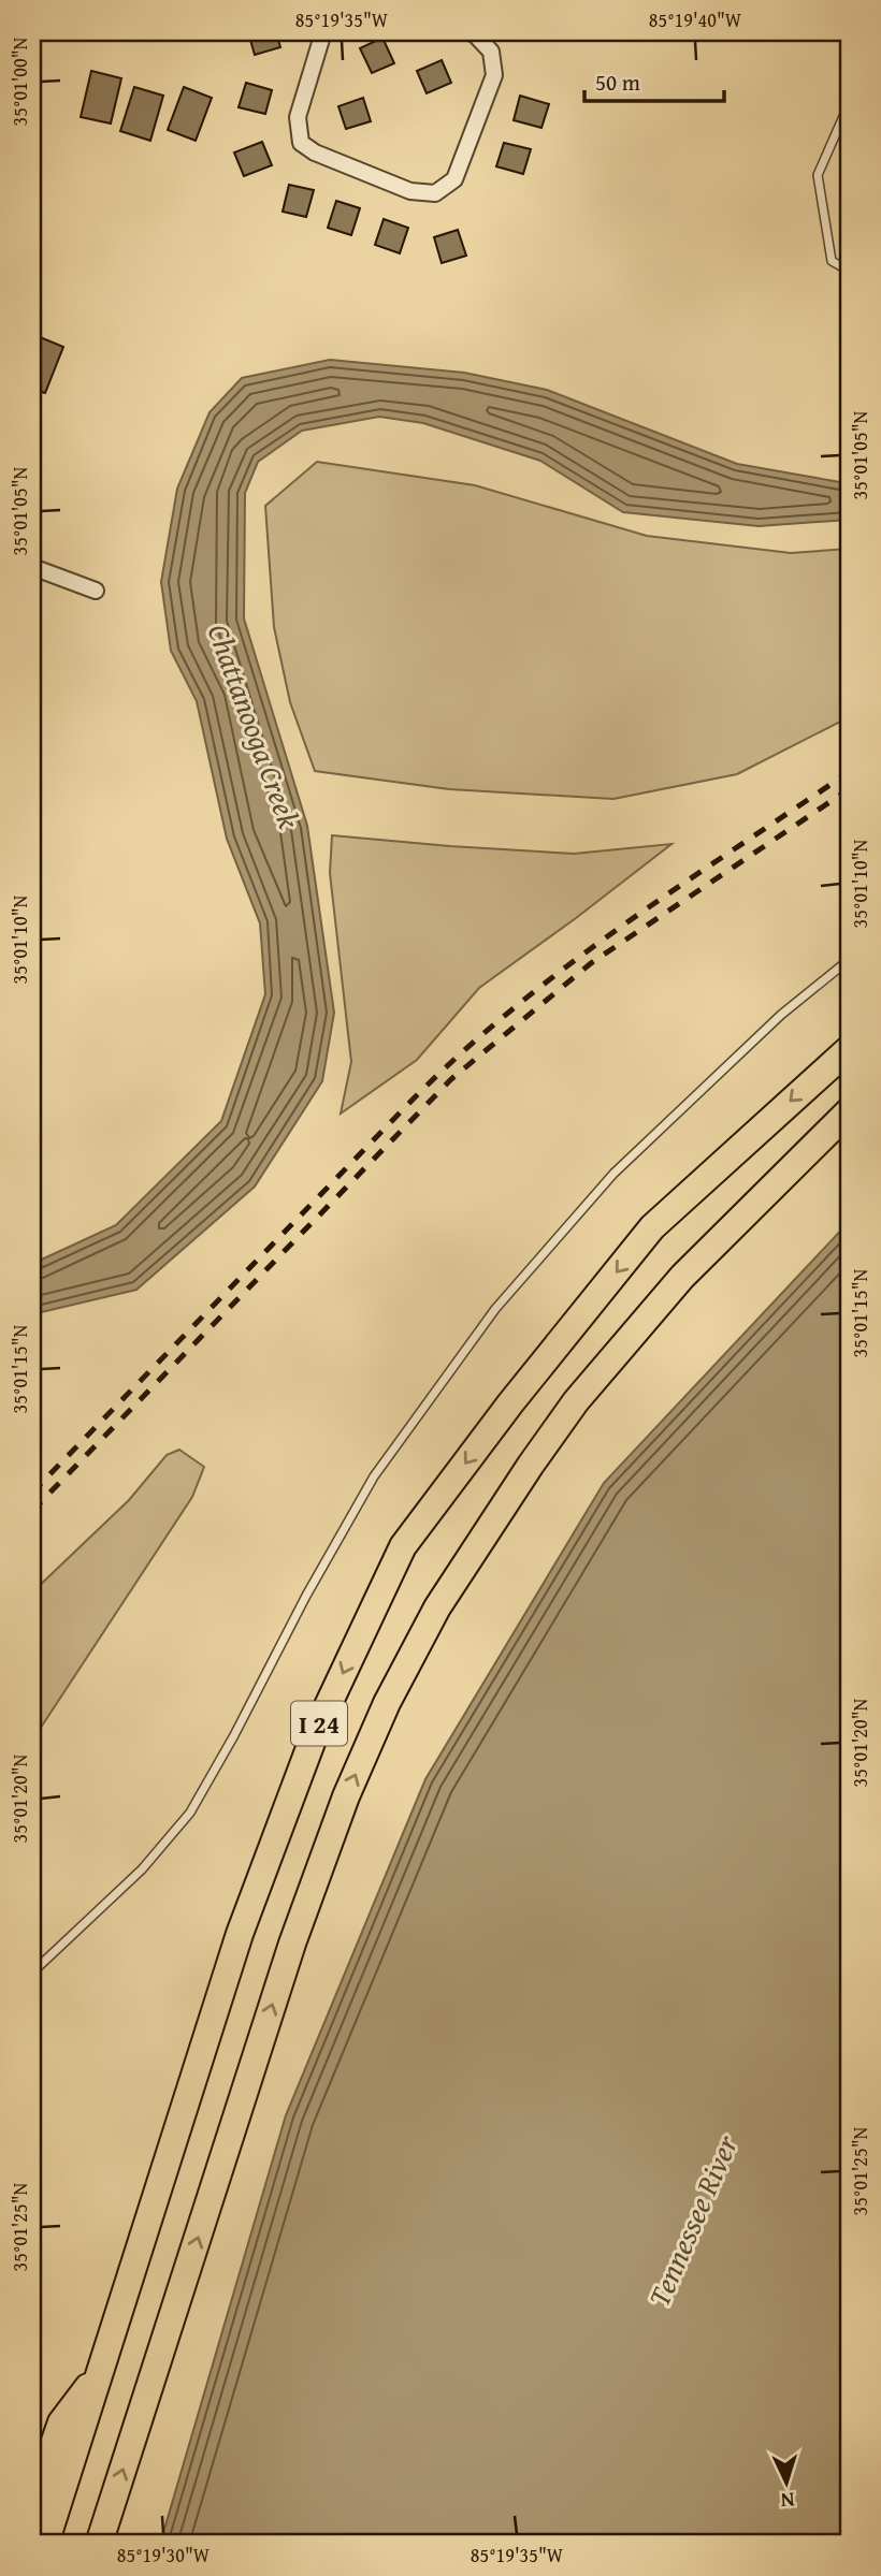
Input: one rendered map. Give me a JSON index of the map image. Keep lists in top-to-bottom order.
{
  "streets": {
    "highway": ["I 24"]
  },
  "water": ["Chattanooga Creek", "Tennessee River"],
  "scale_bar": "50 m",
  "north": "bottom",
  "coordinates": [
    "85°19'35\"W",
    "85°19'40\"W",
    "35°01'00\"N",
    "35°01'05\"N",
    "35°01'10\"N",
    "35°01'15\"N",
    "35°01'20\"N",
    "35°01'25\"N",
    "85°19'30\"W"
  ]
}
